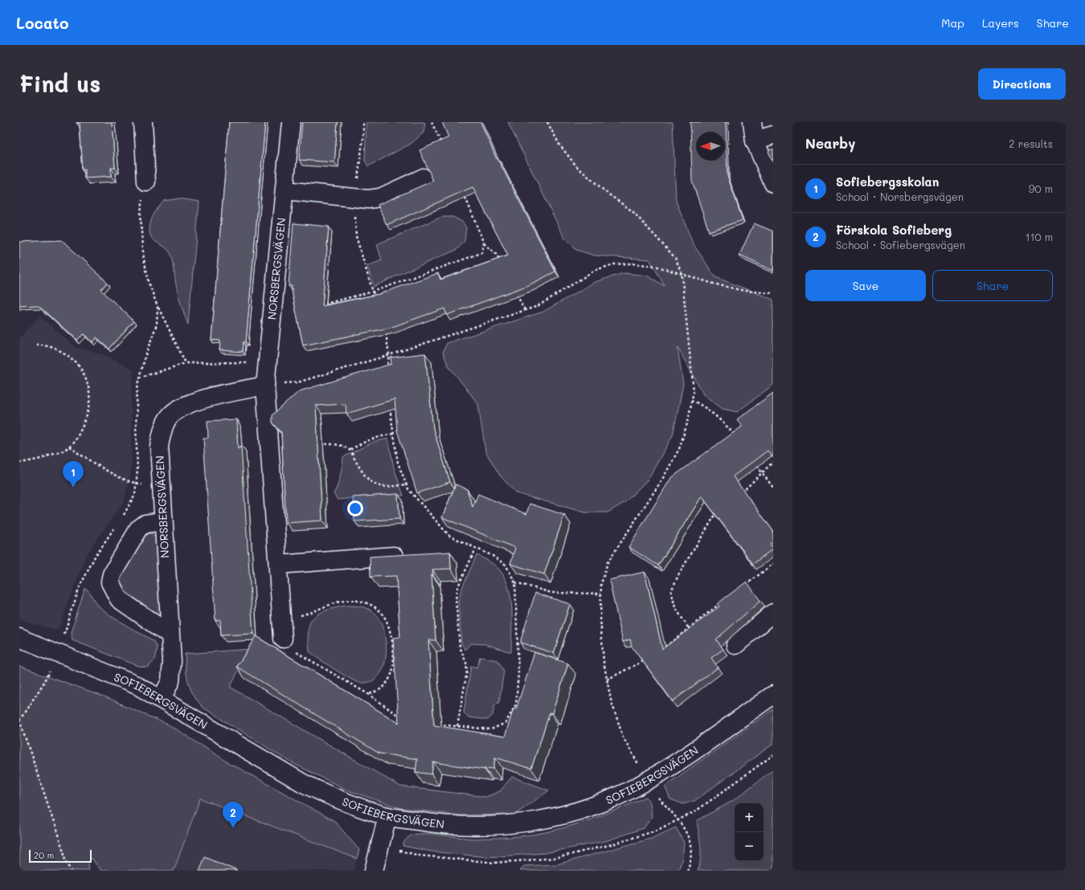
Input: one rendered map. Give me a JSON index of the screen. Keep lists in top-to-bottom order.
{
  "streets": {
    "street": ["NORSBERGSVÄGEN", "SOFIEBERGSVÄGEN"]
  },
  "crossings": [
    ["NORSBERGSVÄGEN", "SOFIEBERGSVÄGEN"]
  ],
  "scale_bar": "20 m",
  "north": "left",
  "page": {
    "header": "Locato",
    "nav": ["Map", "Layers", "Share"],
    "buttons": [
      "Directions",
      ["Save", "Share"]
    ],
    "title": "Find us",
    "heading": ["Nearby", "2 results"],
    "list": [
      {
        "mark": "1",
        "name": "Sofiebergsskolan",
        "note": "School · Norsbergsvägen",
        "value": "90 m"
      },
      {
        "mark": "2",
        "name": "Förskola Sofieberg",
        "note": "School · Sofiebergsvägen",
        "value": "110 m"
      }
    ],
    "pins": ["1", "2"],
    "map_buttons": ["+", "−"],
    "scale": "20 m"
  }
}
